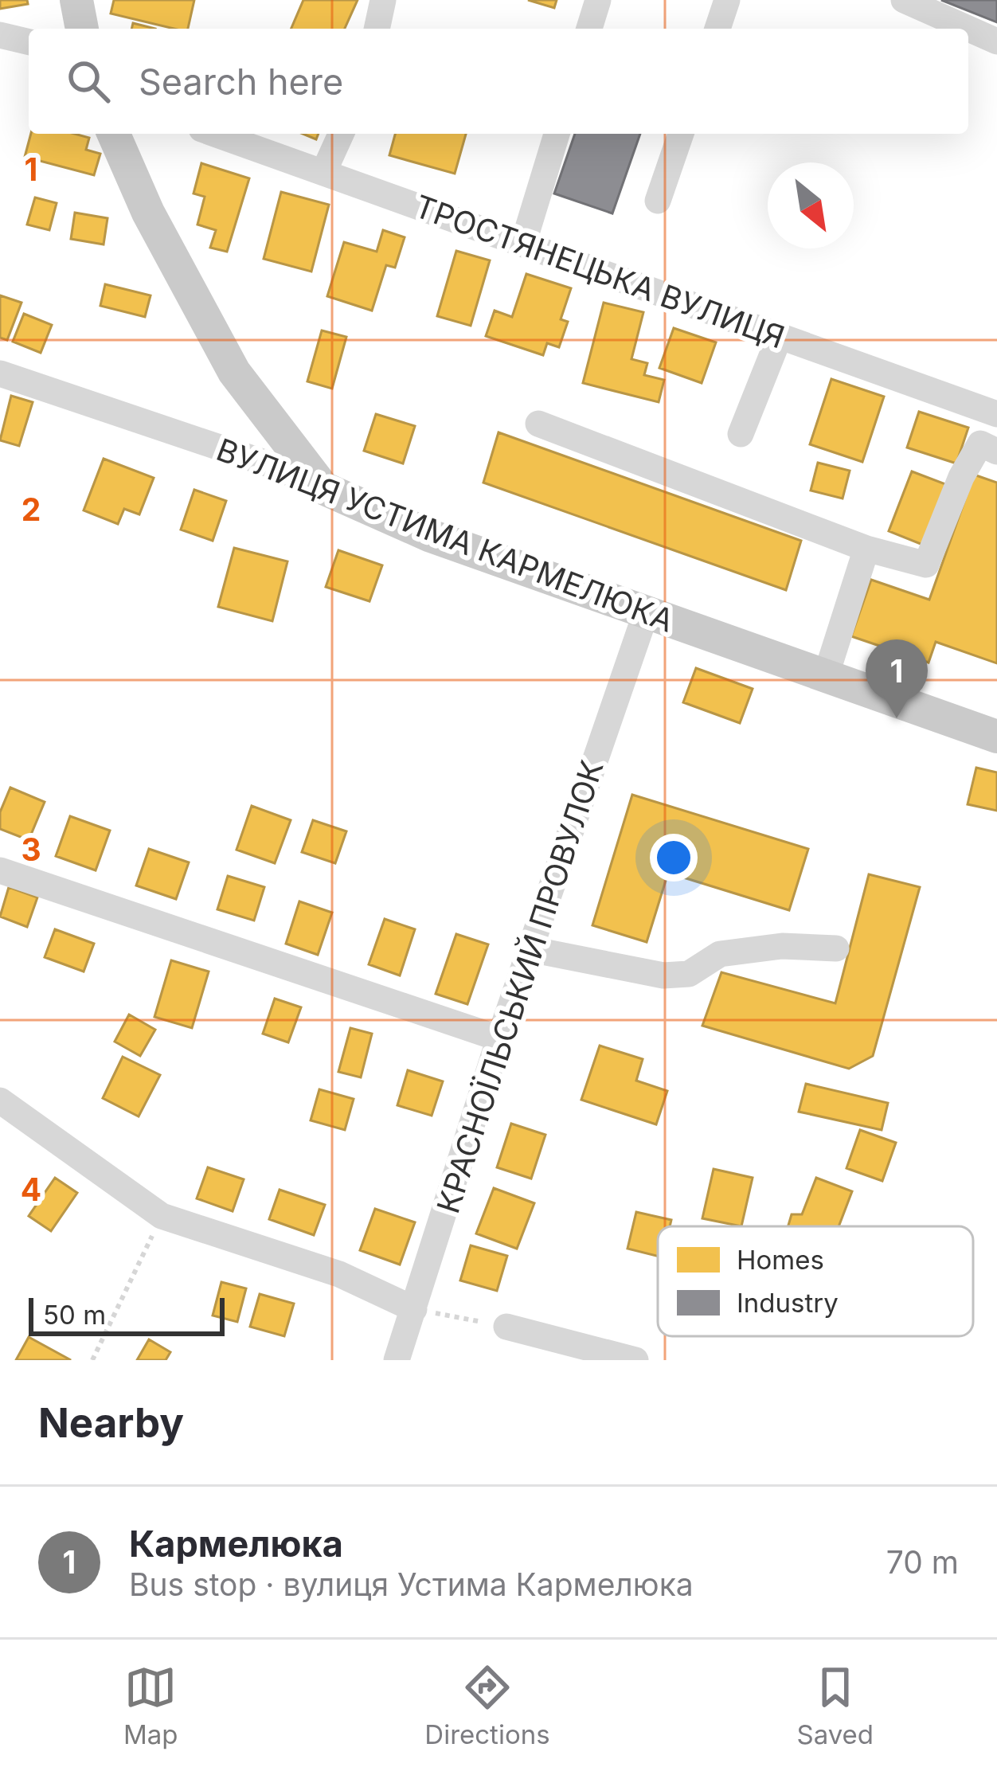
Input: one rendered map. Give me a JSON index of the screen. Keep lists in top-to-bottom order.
{
  "streets": {
    "main road": ["ВУЛИЦЯ УСТИМА КАРМЕЛЮКА"],
    "street": ["ТРОСТЯНЕЦЬКА ВУЛИЦЯ", "КРАСНОЇЛЬСЬКИЙ ПРОВУЛОК"]
  },
  "crossings": [
    ["ВУЛИЦЯ УСТИМА КАРМЕЛЮКА", "КРАСНОЇЛЬСЬКИЙ ПРОВУЛОК"]
  ],
  "legend": ["Homes", "Industry"],
  "scale_bar": "50 m",
  "north": "bottom right",
  "page": {
    "search": "Search here",
    "pins": "1",
    "scale": "50 m",
    "heading": "Nearby",
    "list": [
      {
        "mark": "1",
        "name": "Кармелюка",
        "note": "Bus stop · вулиця Устима Кармелюка",
        "value": "70 m"
      }
    ],
    "nav": ["Map", "Directions", "Saved"]
  },
  "grid": {
    "rows": [
      "1",
      "2",
      "3",
      "4"
    ]
  }
}
